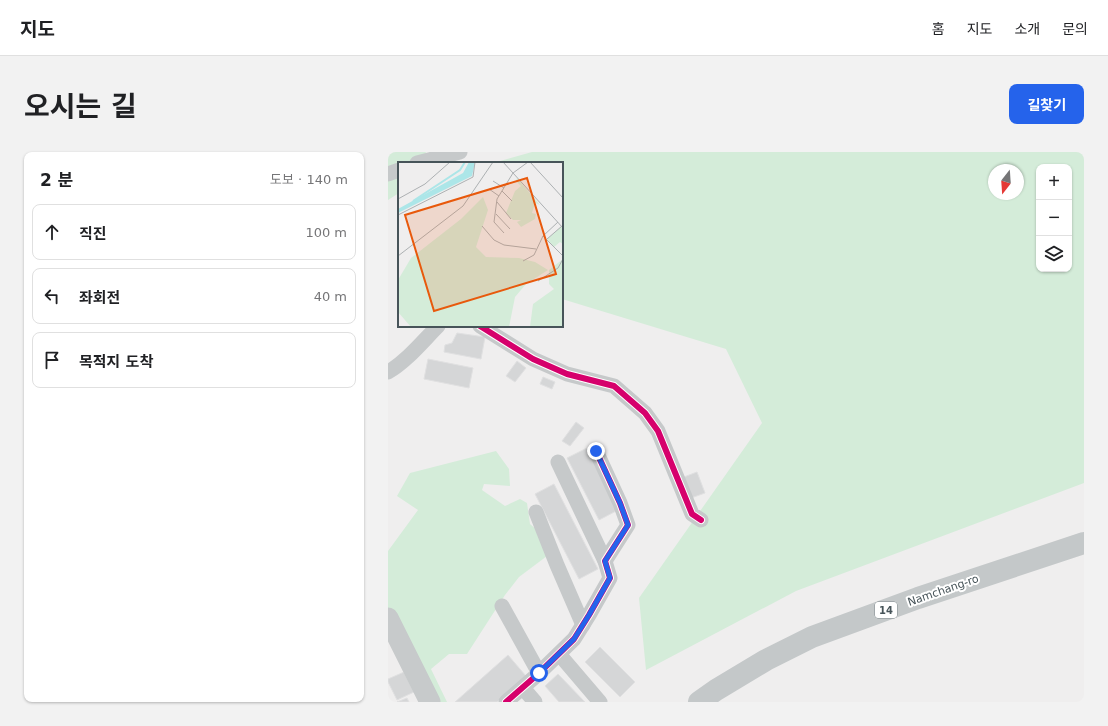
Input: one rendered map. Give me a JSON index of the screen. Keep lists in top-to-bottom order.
{
  "streets": {
    "main road": ["Namchang-ro", "14"]
  },
  "north": "bottom",
  "page": {
    "header": "지도",
    "nav": [
      "홈",
      "지도",
      "소개",
      "문의"
    ],
    "title": "오시는 길",
    "buttons": "길찾기",
    "heading": ["2 분", "도보 · 140 m"],
    "map_buttons": ["+", "−"],
    "list": [
      ["직진", "100 m"],
      ["좌회전", "40 m"],
      "목적지 도착"
    ]
  }
}
